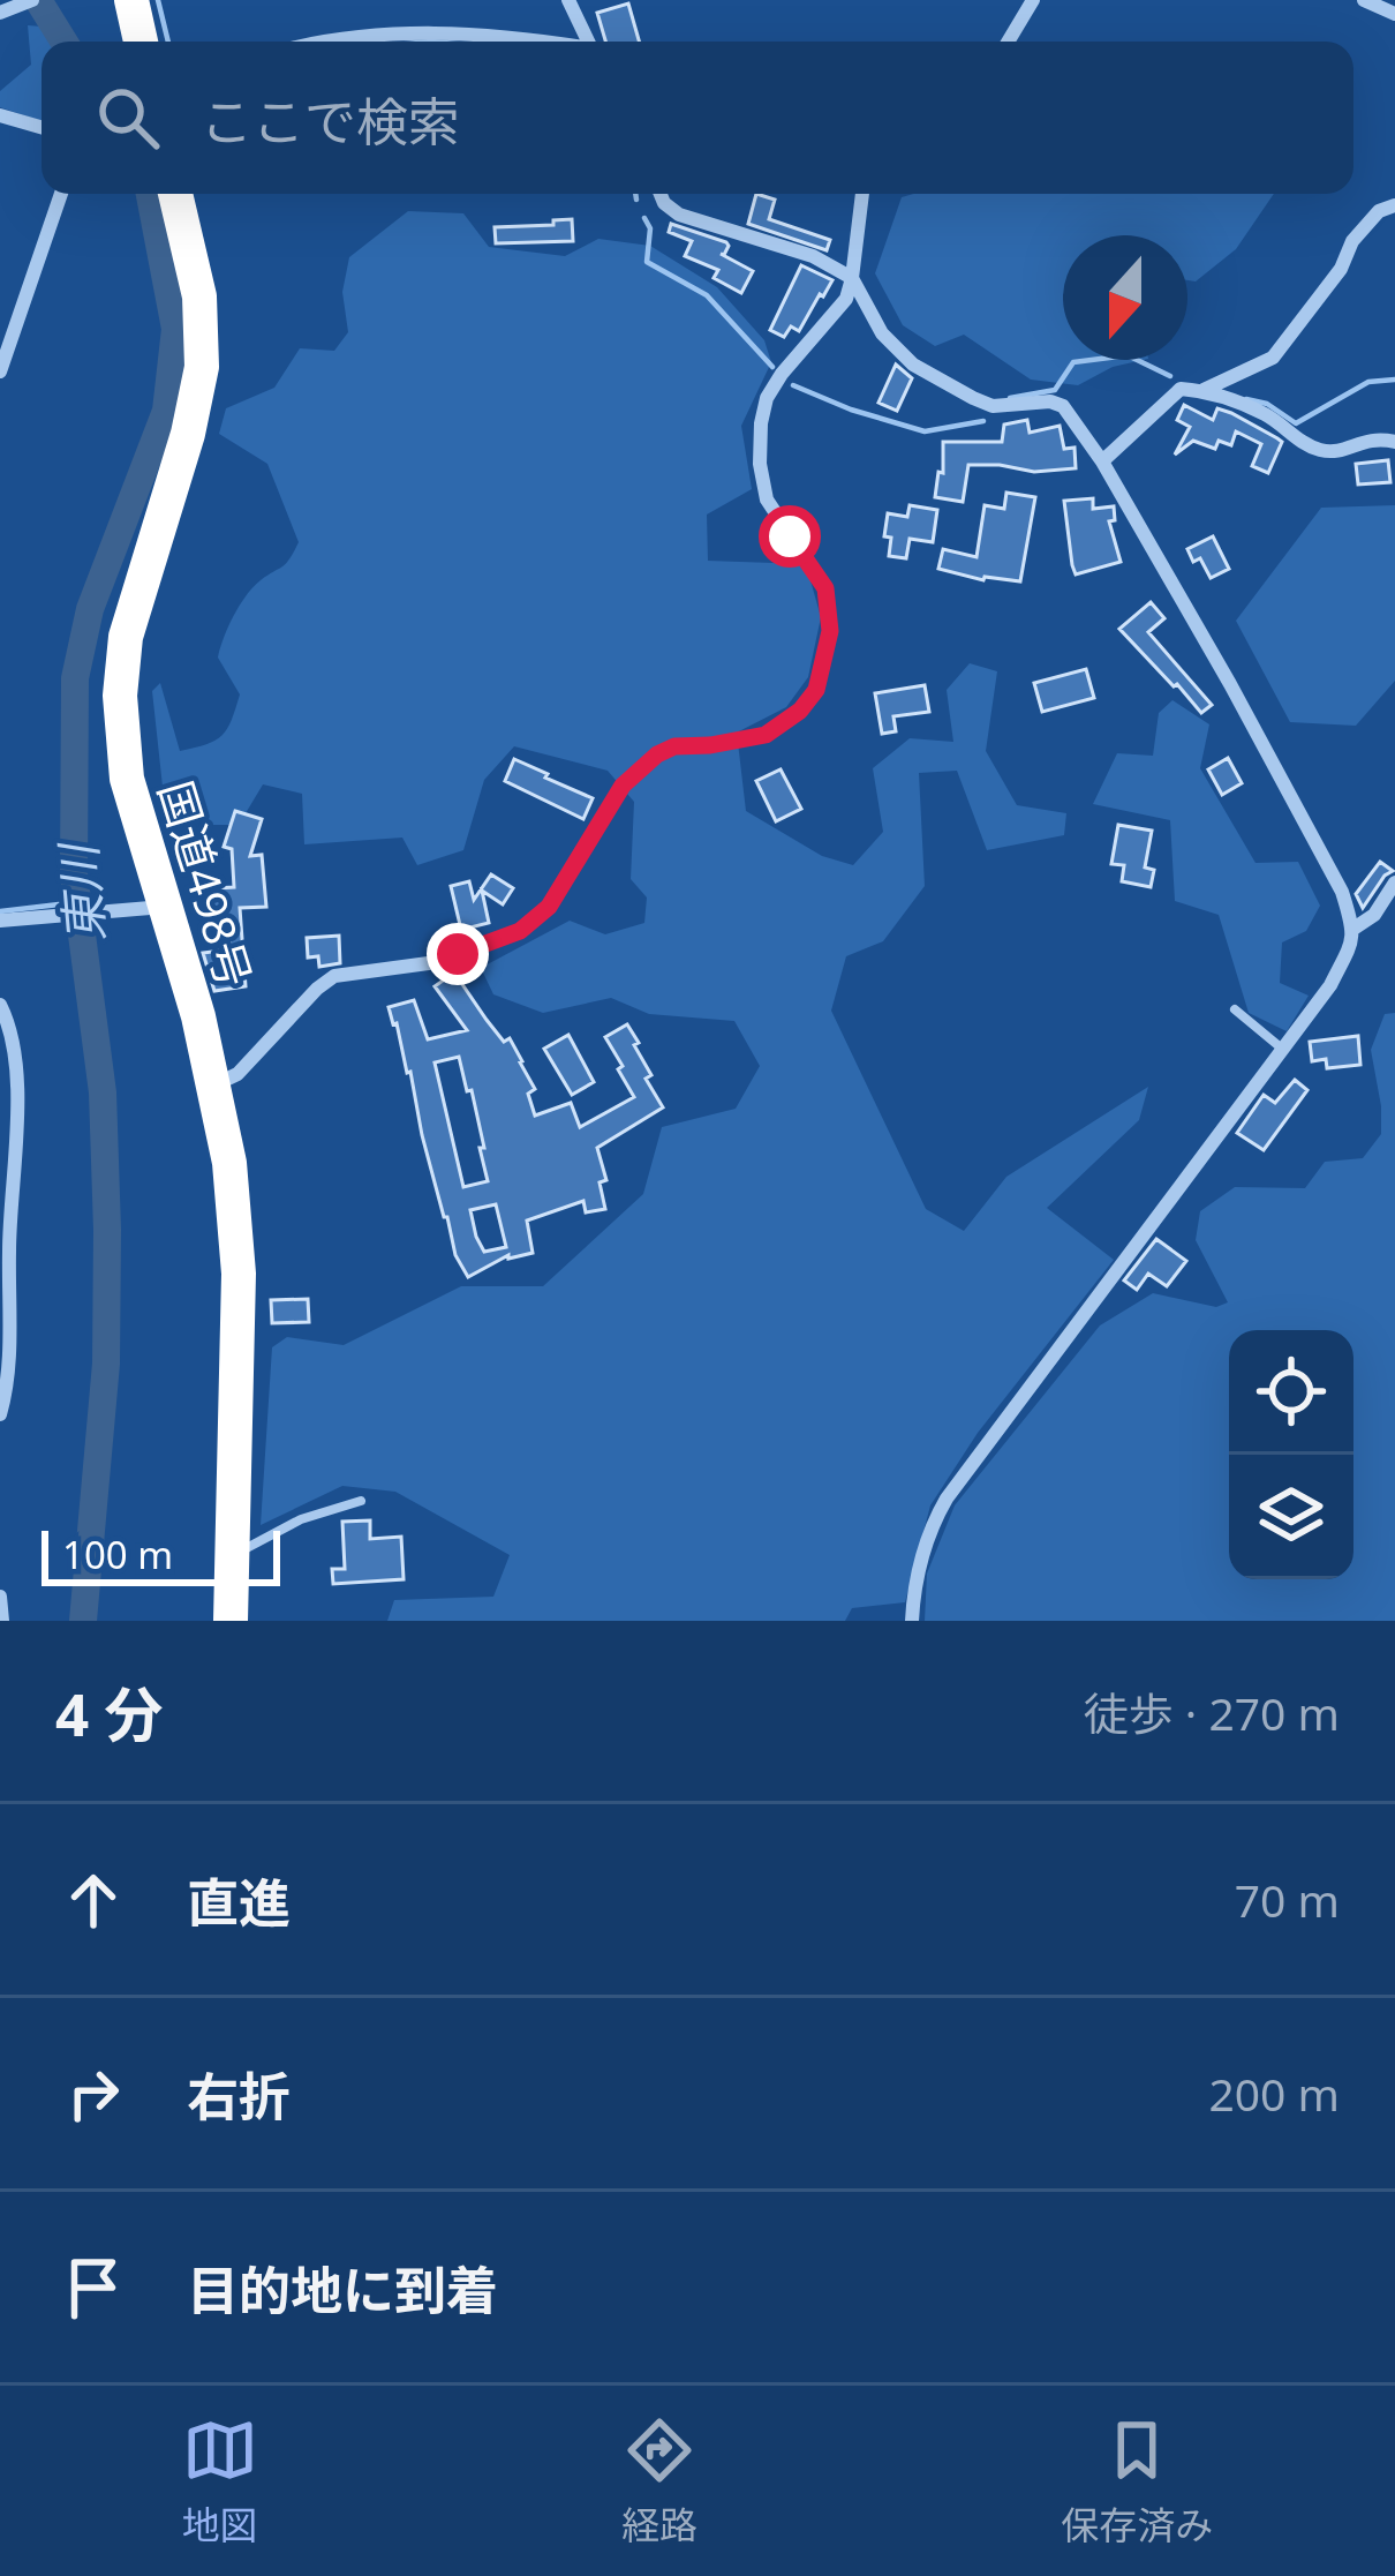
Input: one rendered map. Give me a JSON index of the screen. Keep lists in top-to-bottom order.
{
  "streets": {
    "highway": ["国道498号"]
  },
  "water": ["東川"],
  "scale_bar": "100 m",
  "north": "bottom",
  "page": {
    "search": "ここで検索",
    "scale": "100 m",
    "heading": ["4 分", "徒歩 · 270 m"],
    "list": [
      ["直進", "70 m"],
      ["右折", "200 m"],
      "目的地に到着"
    ],
    "nav": ["地図", "経路", "保存済み"]
  }
}
